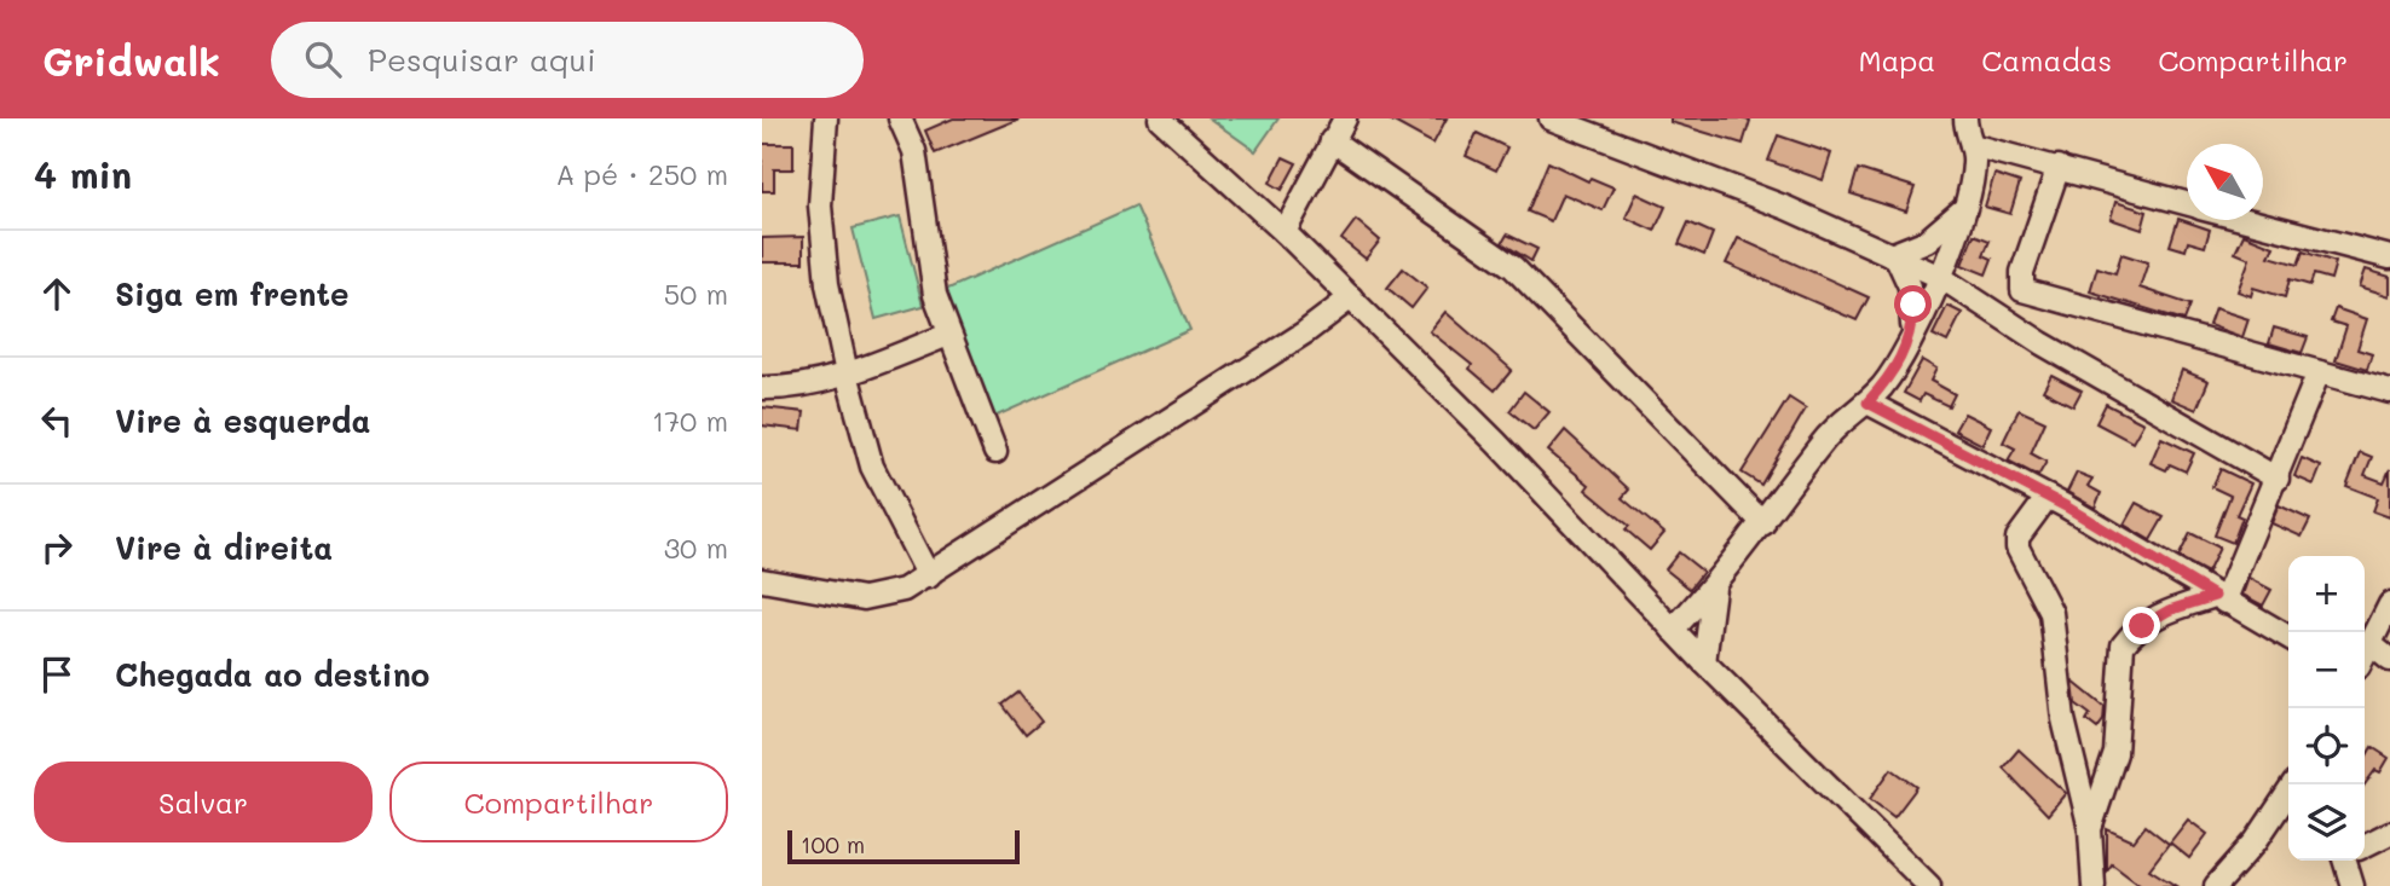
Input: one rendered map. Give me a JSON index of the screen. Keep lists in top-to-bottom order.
{
  "scale_bar": "100 m",
  "north": "top left",
  "page": {
    "header": "Gridwalk",
    "search": "Pesquisar aqui",
    "nav": ["Mapa", "Camadas", "Compartilhar"],
    "heading": ["4 min", "A pé · 250 m"],
    "list": [
      ["Siga em frente", "50 m"],
      ["Vire à esquerda", "170 m"],
      ["Vire à direita", "30 m"],
      "Chegada ao destino"
    ],
    "map_buttons": ["+", "−"],
    "buttons": ["Salvar", "Compartilhar"],
    "scale": "100 m"
  }
}
